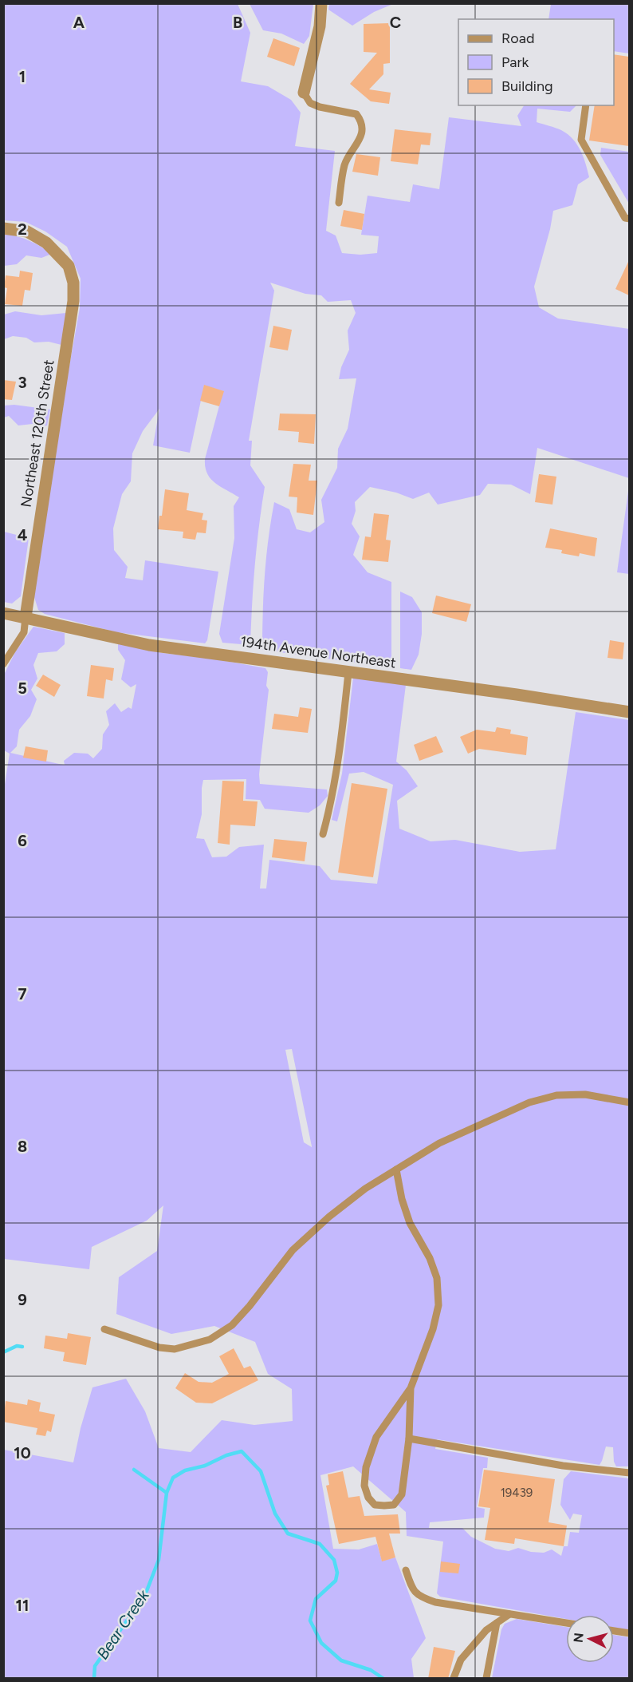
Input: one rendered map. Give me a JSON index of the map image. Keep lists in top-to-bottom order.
{
  "streets": {
    "street": ["Northeast 120th Street", "194th Avenue Northeast"]
  },
  "crossings": [
    ["Northeast 120th Street", "194th Avenue Northeast"]
  ],
  "water": ["Bear Creek"],
  "house_numbers": ["19439"],
  "legend": ["Road", "Park", "Building"],
  "north": "left",
  "grid": {
    "columns": ["A", "B", "C"],
    "rows": [
      "1",
      "2",
      "3",
      "4",
      "5",
      "6",
      "7",
      "8",
      "9",
      "10",
      "11"
    ]
  }
}
